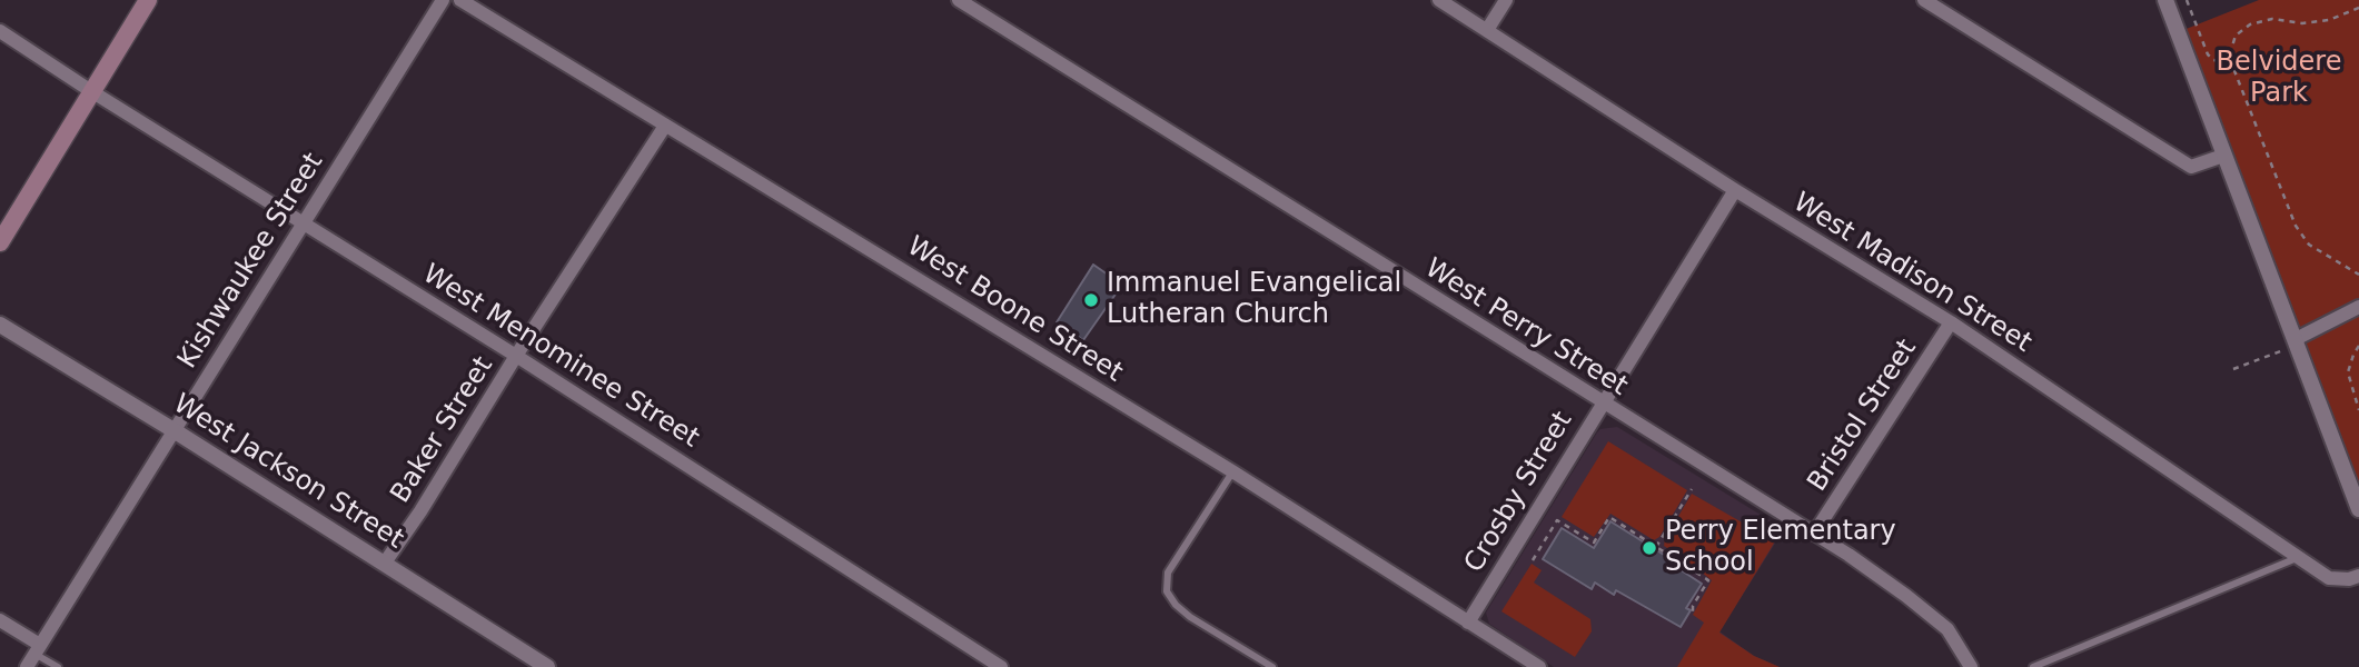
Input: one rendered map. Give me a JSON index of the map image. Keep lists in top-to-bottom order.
{
  "streets": {
    "street": [
      "Kishwaukee Street",
      "West Madison Street",
      "West Boone Street",
      "West Perry Street",
      "West Menominee Street",
      "Bristol Street",
      "Baker Street",
      "West Jackson Street",
      "Crosby Street"
    ]
  },
  "crossings": [
    ["Kishwaukee Street", "West Menominee Street"],
    ["Kishwaukee Street", "West Jackson Street"],
    ["West Madison Street", "Bristol Street"],
    ["West Madison Street", "Crosby Street"],
    ["West Boone Street", "Baker Street"],
    ["West Boone Street", "Crosby Street"],
    ["West Perry Street", "Bristol Street"],
    ["West Perry Street", "Crosby Street"],
    ["West Menominee Street", "Baker Street"],
    ["Baker Street", "West Jackson Street"]
  ],
  "parks": ["Belvidere Park"],
  "places": ["Immanuel Evangelical Lutheran Church", "Perry Elementary School"]
}
